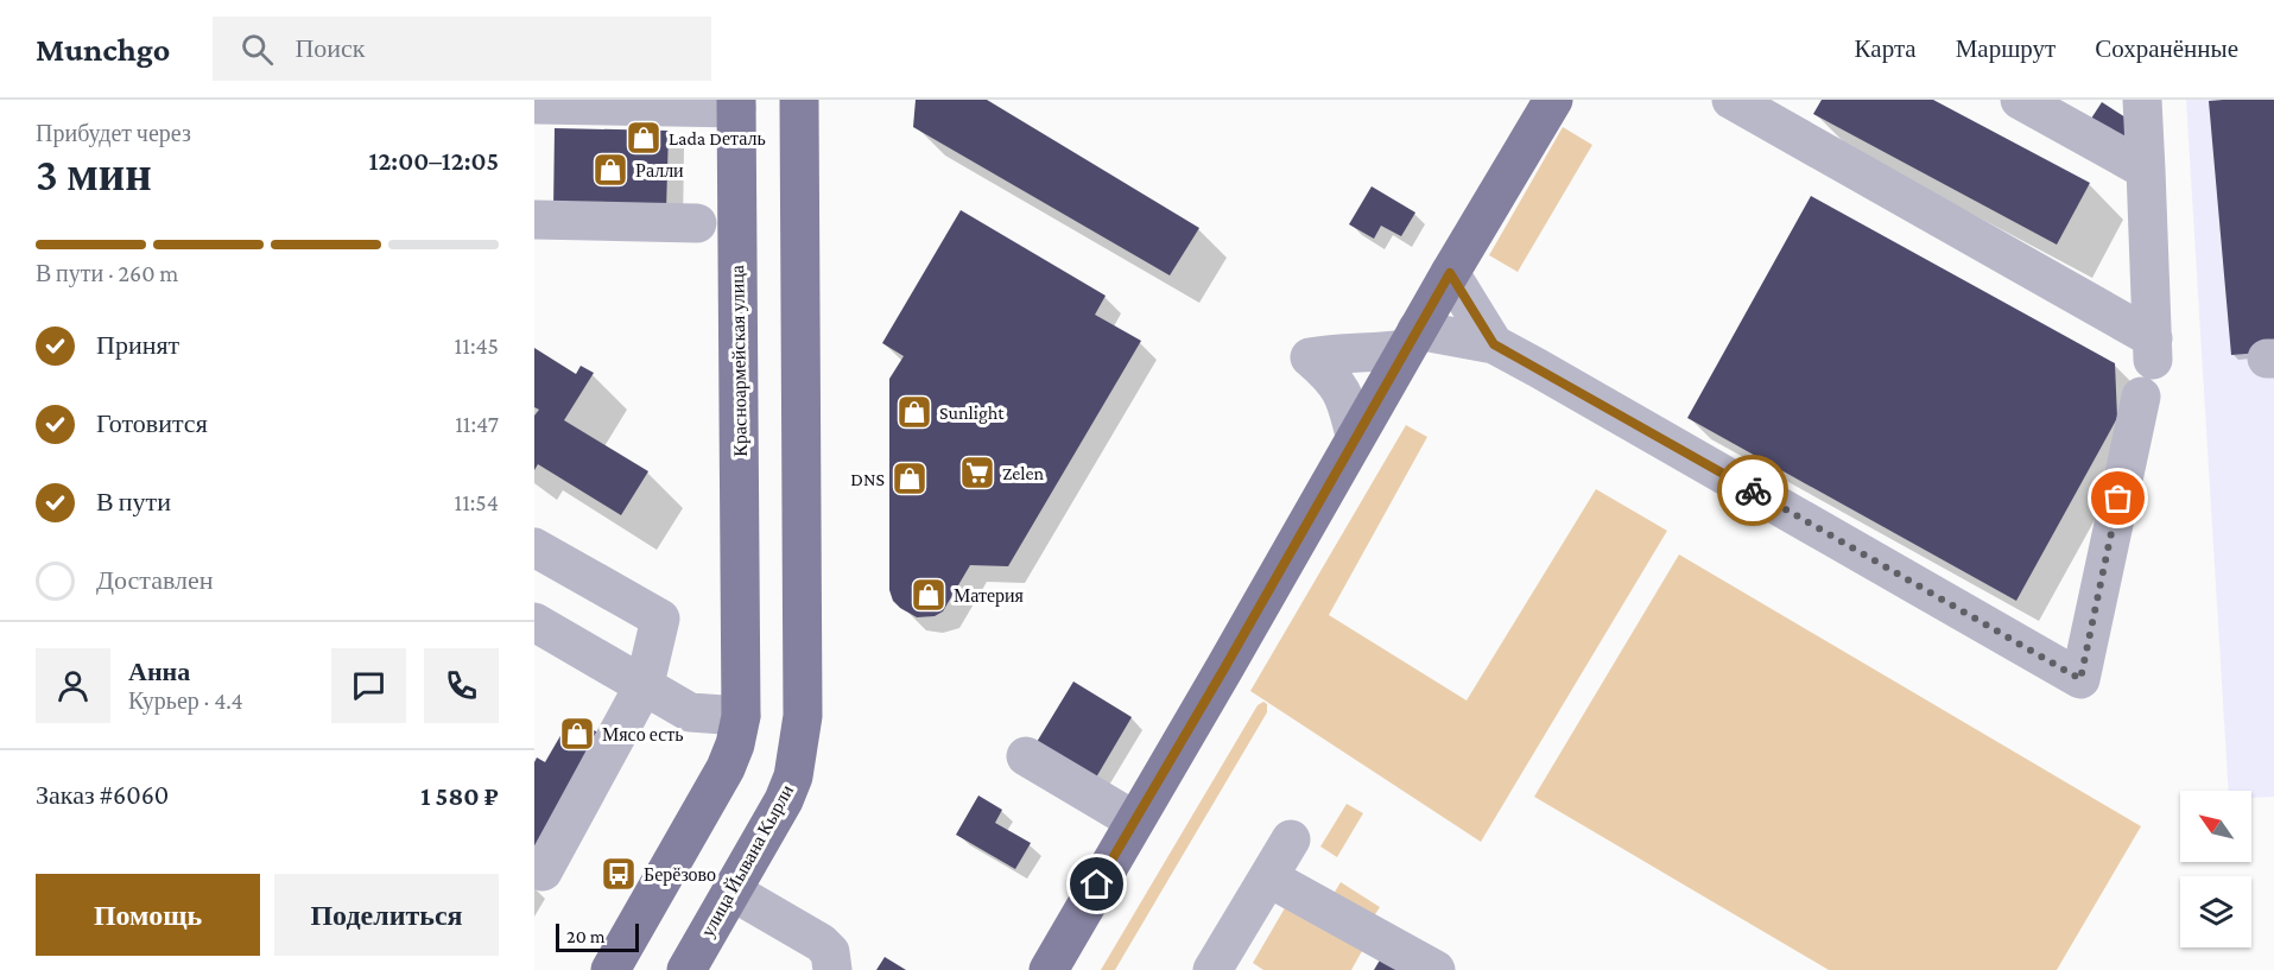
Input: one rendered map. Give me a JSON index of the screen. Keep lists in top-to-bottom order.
{
  "streets": {
    "main road": ["Красноармейская улица", "улица Йывана Кырли"]
  },
  "places": {
    "shop": [
      "Lada Dеталь",
      "Ралли",
      "Sunlight",
      "DNS",
      "Материя",
      "Мясо есть"
    ],
    "supermarket": ["Zelen"],
    "bus stop": ["Берёзово"]
  },
  "scale_bar": "20 m",
  "north": "top left",
  "page": {
    "header": "Munchgo",
    "search": "Поиск",
    "nav": ["Карта", "Маршрут", "Сохранённые"],
    "heading": ["3 мин", "Прибудет через", "12:00–12:05"],
    "panel": [
      "Анна",
      "Курьер · 4.4",
      "Заказ #6060",
      "1 580 ₽"
    ],
    "bar": "В пути · 260 m",
    "list": [
      ["Принят", "11:45"],
      ["Готовится", "11:47"],
      ["В пути", "11:54"],
      "Доставлен"
    ],
    "buttons": ["Помощь", "Поделиться"],
    "scale": "20 m"
  }
}
